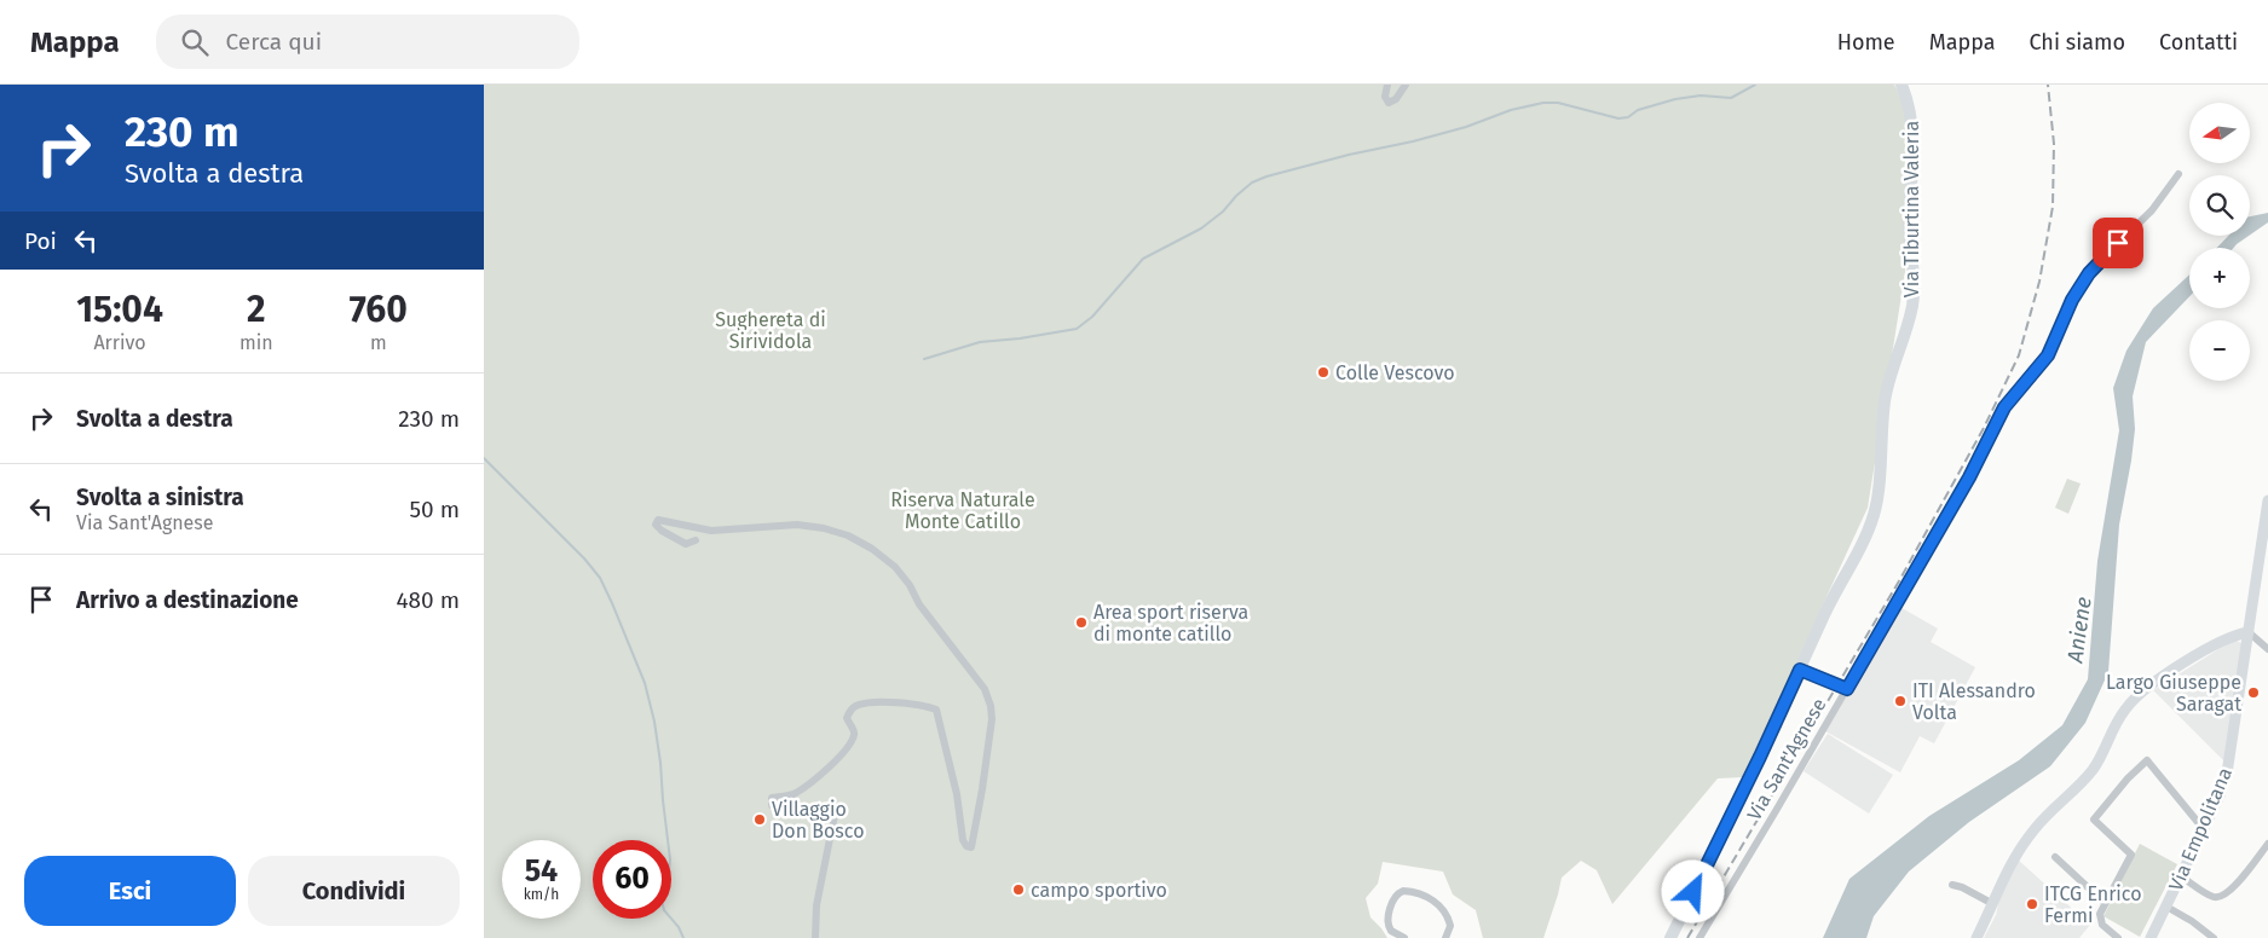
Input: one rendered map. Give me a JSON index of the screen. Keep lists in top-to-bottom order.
{
  "streets": {
    "main road": ["Via Tiburtina Valeria", "Via Empolitana"],
    "street": ["Via Sant'Agnese"]
  },
  "water": ["Aniene"],
  "parks": ["Sughereta di Sirividola", "Riserva Naturale Monte Catillo"],
  "places": [
    "Colle Vescovo",
    "Area sport riserva di monte catillo",
    "Largo Giuseppe Saragat",
    "ITI Alessandro Volta",
    "Villaggio Don Bosco",
    "campo sportivo",
    "ITCG Enrico Fermi"
  ],
  "north": "left",
  "page": {
    "header": "Mappa",
    "search": "Cerca qui",
    "nav": [
      "Home",
      "Mappa",
      "Chi siamo",
      "Contatti"
    ],
    "turn": ["230 m", "Svolta a destra"],
    "map_buttons": ["+", "−"],
    "then": "Poi",
    "eta": [
      "15:04",
      "Arrivo",
      "2",
      "min",
      "760",
      "m"
    ],
    "list": [
      {
        "name": "Svolta a destra",
        "value": "230 m"
      },
      {
        "name": "Svolta a sinistra",
        "note": "Via Sant'Agnese",
        "value": "50 m"
      },
      {
        "name": "Arrivo a destinazione",
        "value": "480 m"
      }
    ],
    "speed": "54 km/h",
    "limit": "60",
    "buttons": ["Esci", "Condividi"]
  }
}
